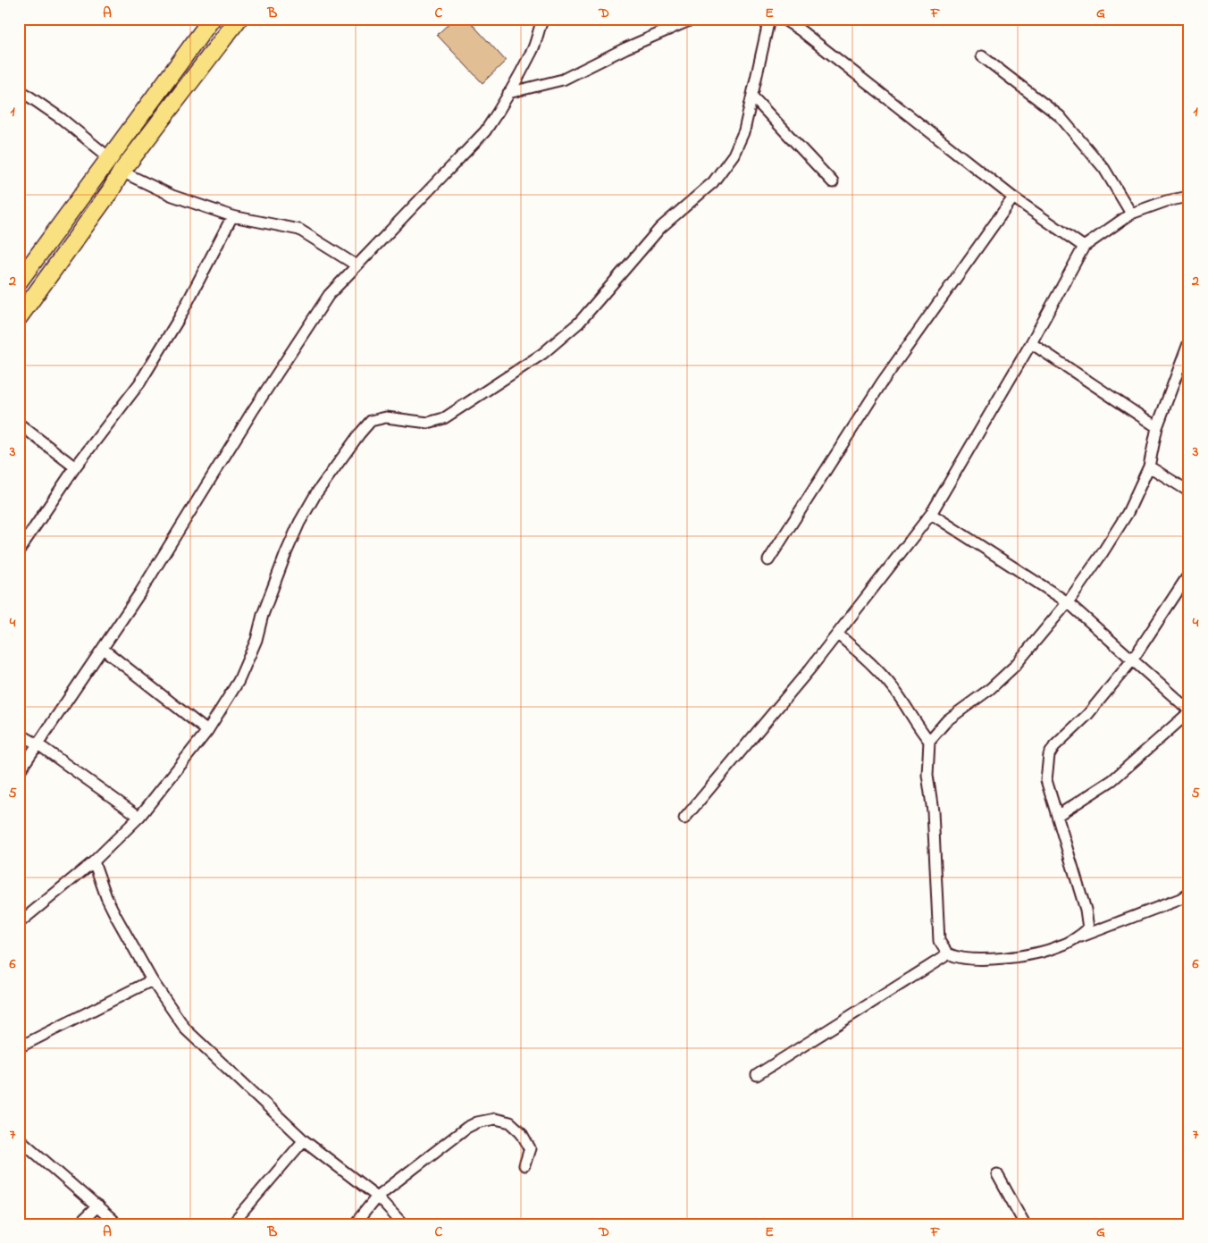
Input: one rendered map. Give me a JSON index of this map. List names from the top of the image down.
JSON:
{
  "grid": {
    "columns": [
      "A",
      "B",
      "C",
      "D",
      "E",
      "F",
      "G"
    ],
    "rows": [
      "1",
      "2",
      "3",
      "4",
      "5",
      "6",
      "7"
    ]
  }
}
